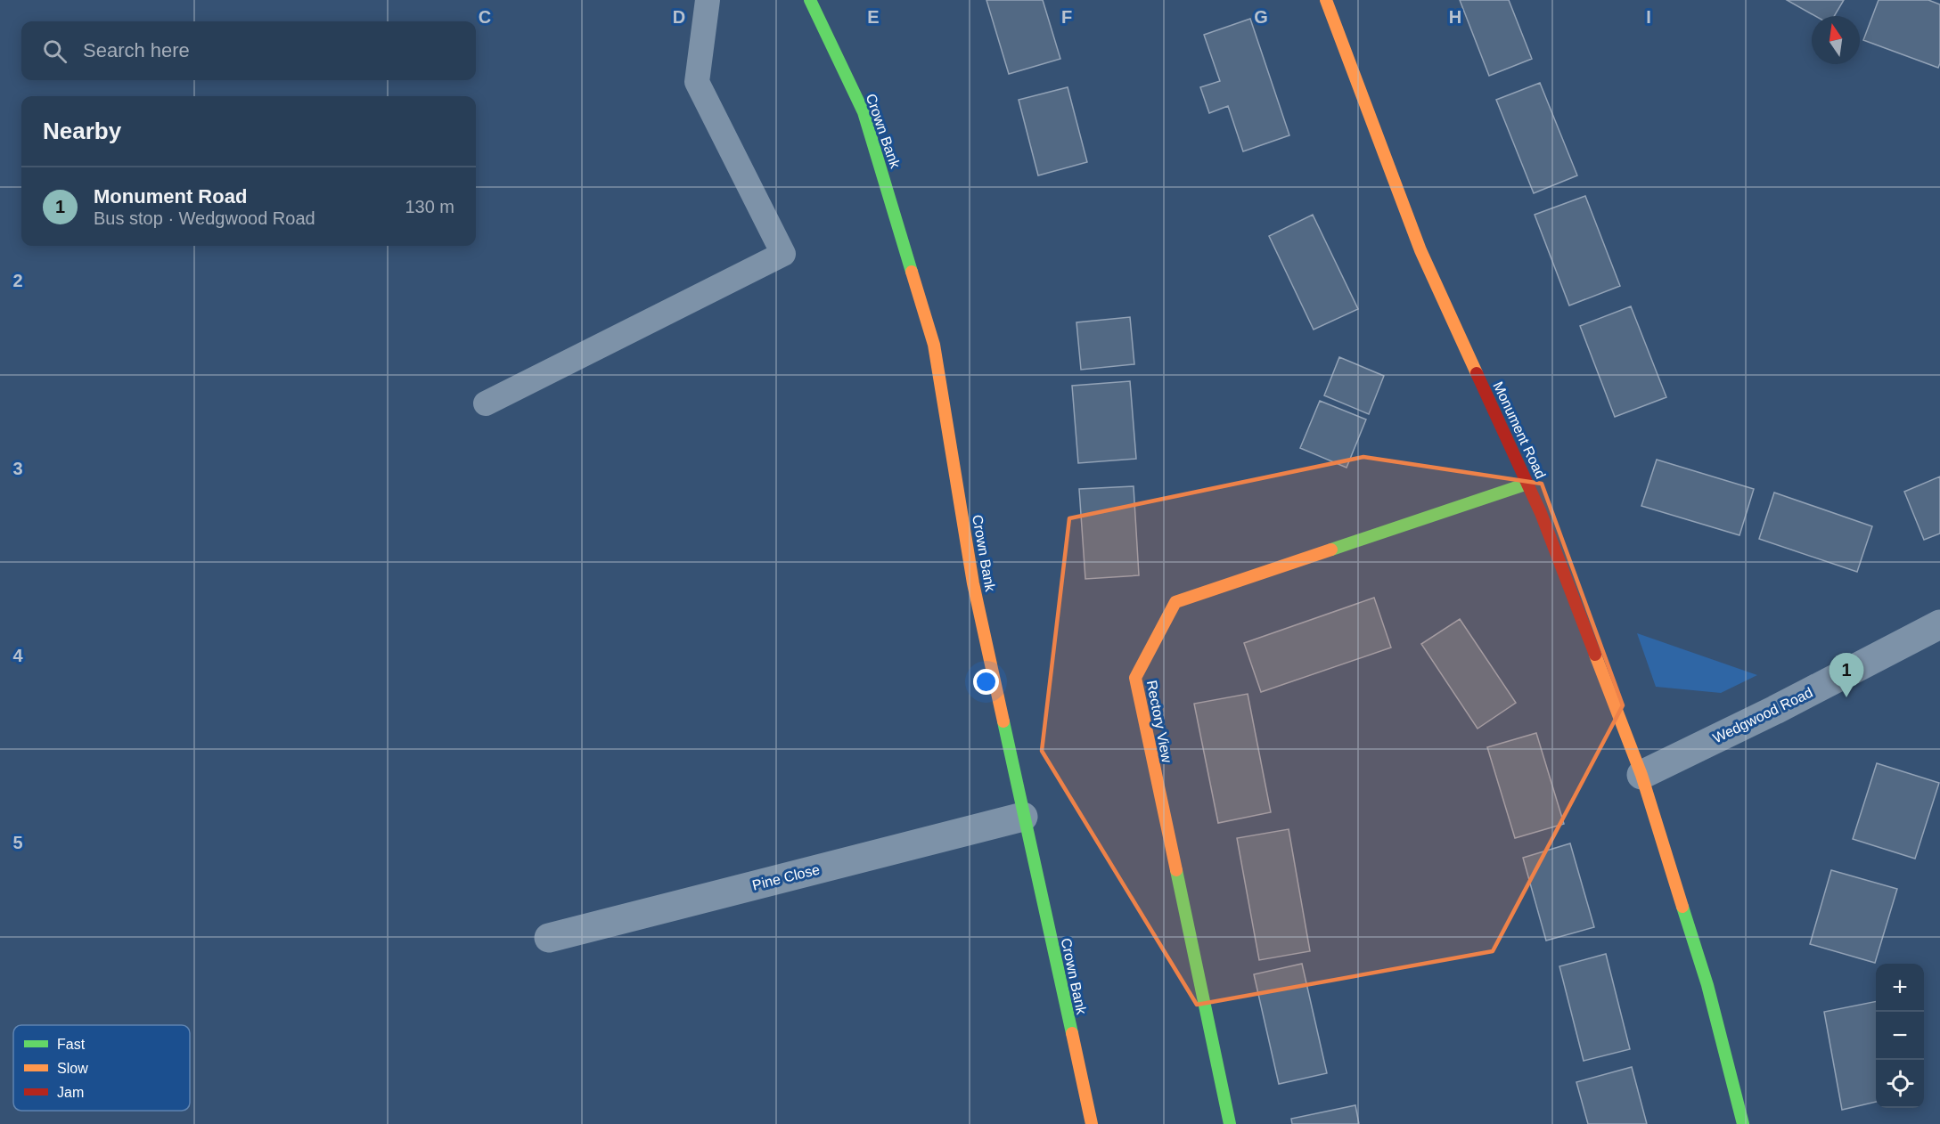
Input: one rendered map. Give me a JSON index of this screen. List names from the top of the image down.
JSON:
{
  "streets": {
    "street": [
      "Crown Bank",
      "Monument Road",
      "Wedgwood Road",
      "Rectory View",
      "Pine Close"
    ]
  },
  "crossings": [
    ["Crown Bank", "Pine Close"],
    ["Monument Road", "Wedgwood Road"],
    ["Monument Road", "Rectory View"]
  ],
  "legend": ["Fast", "Slow", "Jam"],
  "north": "top",
  "page": {
    "search": "Search here",
    "heading": "Nearby",
    "list": [
      {
        "mark": "1",
        "name": "Monument Road",
        "note": "Bus stop · Wedgwood Road",
        "value": "130 m"
      }
    ],
    "pins": "1",
    "map_buttons": ["+", "−"]
  },
  "grid": {
    "columns": [
      "C",
      "D",
      "E",
      "F",
      "G",
      "H",
      "I"
    ],
    "rows": [
      "2",
      "3",
      "4",
      "5"
    ]
  }
}
